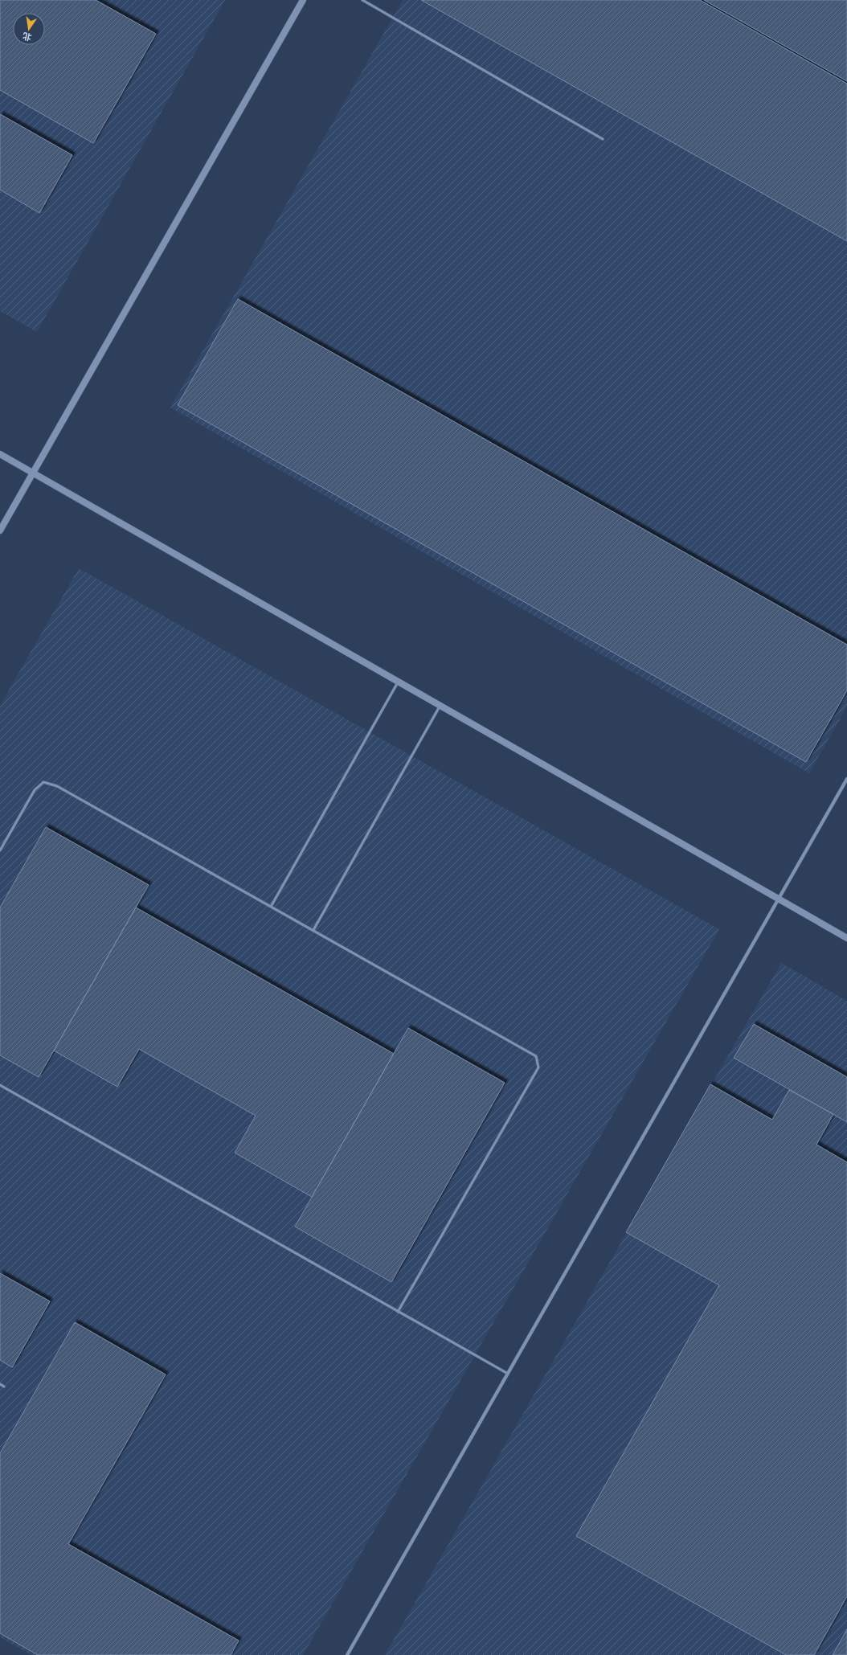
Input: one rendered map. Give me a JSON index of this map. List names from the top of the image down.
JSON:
{
  "north": "bottom"
}
